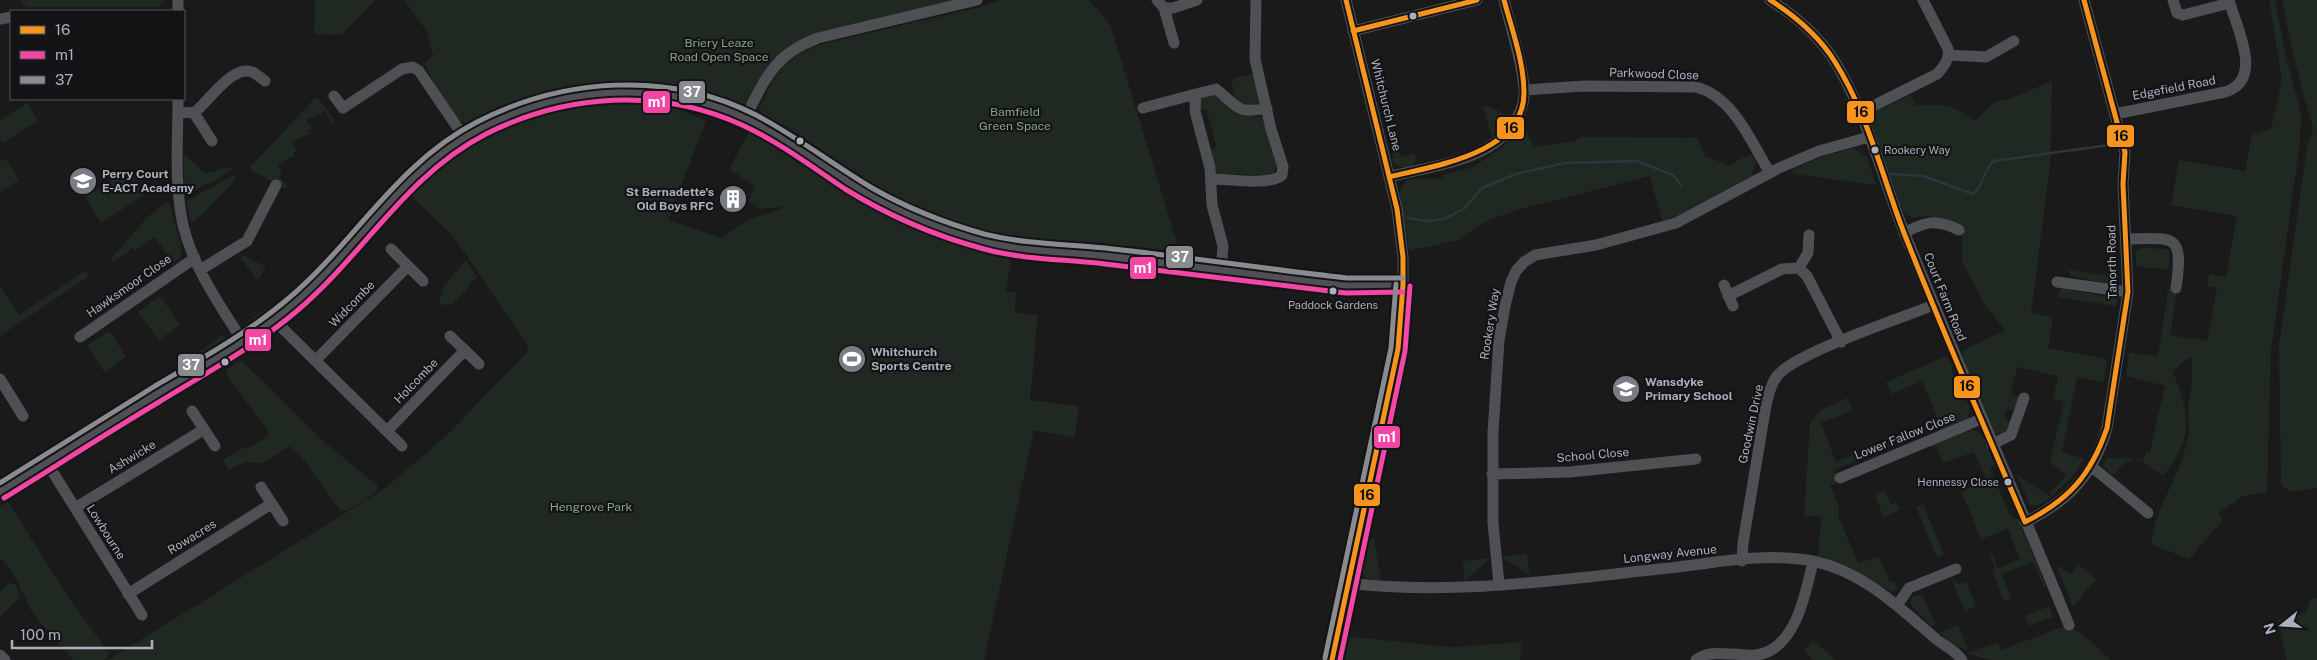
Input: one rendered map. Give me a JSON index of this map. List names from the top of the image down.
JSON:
{
  "streets": {
    "street": [
      "Parkwood Close",
      "Edgefield Road",
      "Whitchurch Lane",
      "Tanorth Road",
      "Hawksmoor Close",
      "Court Farm Road",
      "Widcombe",
      "Rookery Way",
      "Holcombe",
      "Goodwin Drive",
      "Lower Fallow Close",
      "School Close",
      "Ashwicke",
      "Lowbourne",
      "Rowacres",
      "Longway Avenue"
    ]
  },
  "crossings": [
    ["Parkwood Close", "Rookery Way"],
    ["Edgefield Road", "Tanorth Road"],
    ["Whitchurch Lane", "Longway Avenue"],
    ["Tanorth Road", "Court Farm Road"],
    ["Court Farm Road", "Rookery Way"],
    ["Court Farm Road", "Goodwin Drive"],
    ["Court Farm Road", "Lower Fallow Close"],
    ["Rookery Way", "School Close"],
    ["Rookery Way", "Longway Avenue"],
    ["Goodwin Drive", "Longway Avenue"],
    ["Ashwicke", "Lowbourne"],
    ["Lowbourne", "Rowacres"]
  ],
  "parks": ["Briery Leaze Road Open Space", "Bamfield Green Space", "Hengrove Park"],
  "places": {
    "other": ["Rookery Way", "Paddock Gardens", "Hennessy Close"],
    "school or university": ["Perry Court E-ACT Academy", "Wansdyke Primary School"],
    "building": ["St Bernadette's Old Boys RFC"],
    "sports": ["Whitchurch Sports Centre"]
  },
  "lines": ["transit line 16", "transit line 37", "transit line m1"],
  "legend": ["16", "m1", "37"],
  "scale_bar": "100 m",
  "north": "left"
}
